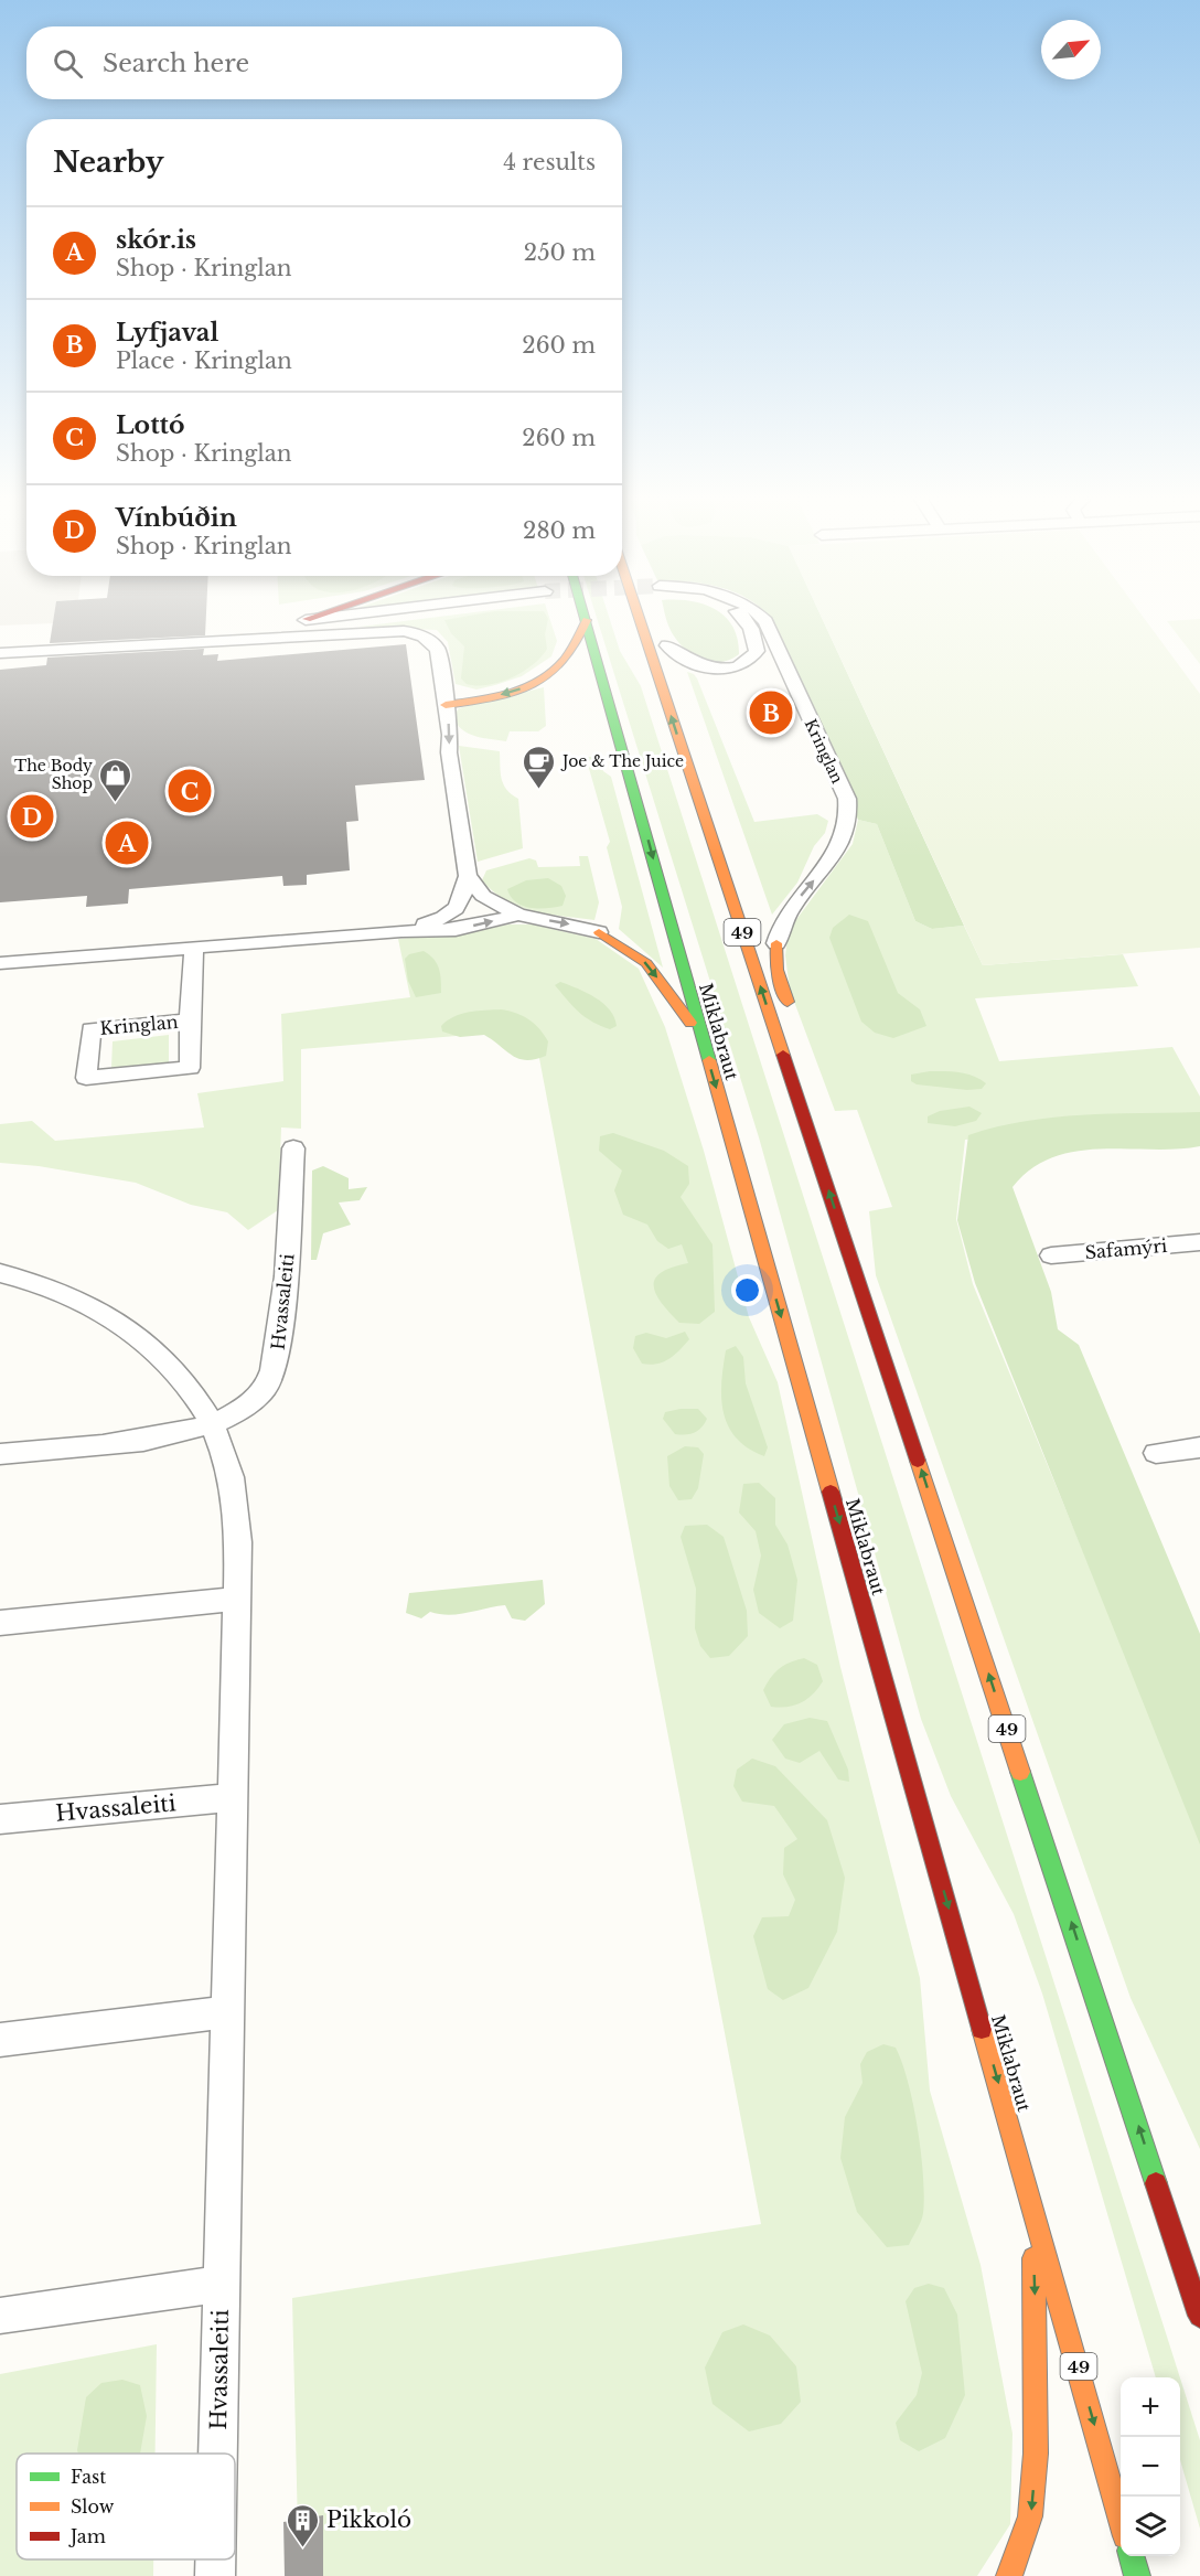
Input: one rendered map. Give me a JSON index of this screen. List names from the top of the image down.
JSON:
{
  "streets": {
    "highway": ["49", "Miklabraut"],
    "street": ["Kringlan", "Safamýri", "Hvassaleiti"]
  },
  "places": {
    "cafe": ["Joe & The Juice"],
    "shop": ["The Body Shop"],
    "building": ["Pikkoló"]
  },
  "legend": ["Fast", "Slow", "Jam"],
  "north": "top right",
  "page": {
    "search": "Search here",
    "heading": ["Nearby", "4 results"],
    "list": [
      {
        "mark": "A",
        "name": "skór.is",
        "note": "Shop · Kringlan",
        "value": "250 m"
      },
      {
        "mark": "B",
        "name": "Lyfjaval",
        "note": "Place · Kringlan",
        "value": "260 m"
      },
      {
        "mark": "C",
        "name": "Lottó",
        "note": "Shop · Kringlan",
        "value": "260 m"
      },
      {
        "mark": "D",
        "name": "Vínbúðin",
        "note": "Shop · Kringlan",
        "value": "280 m"
      }
    ],
    "pins": [
      "B",
      "C",
      "D",
      "A"
    ],
    "map_buttons": ["+", "−"]
  }
}
